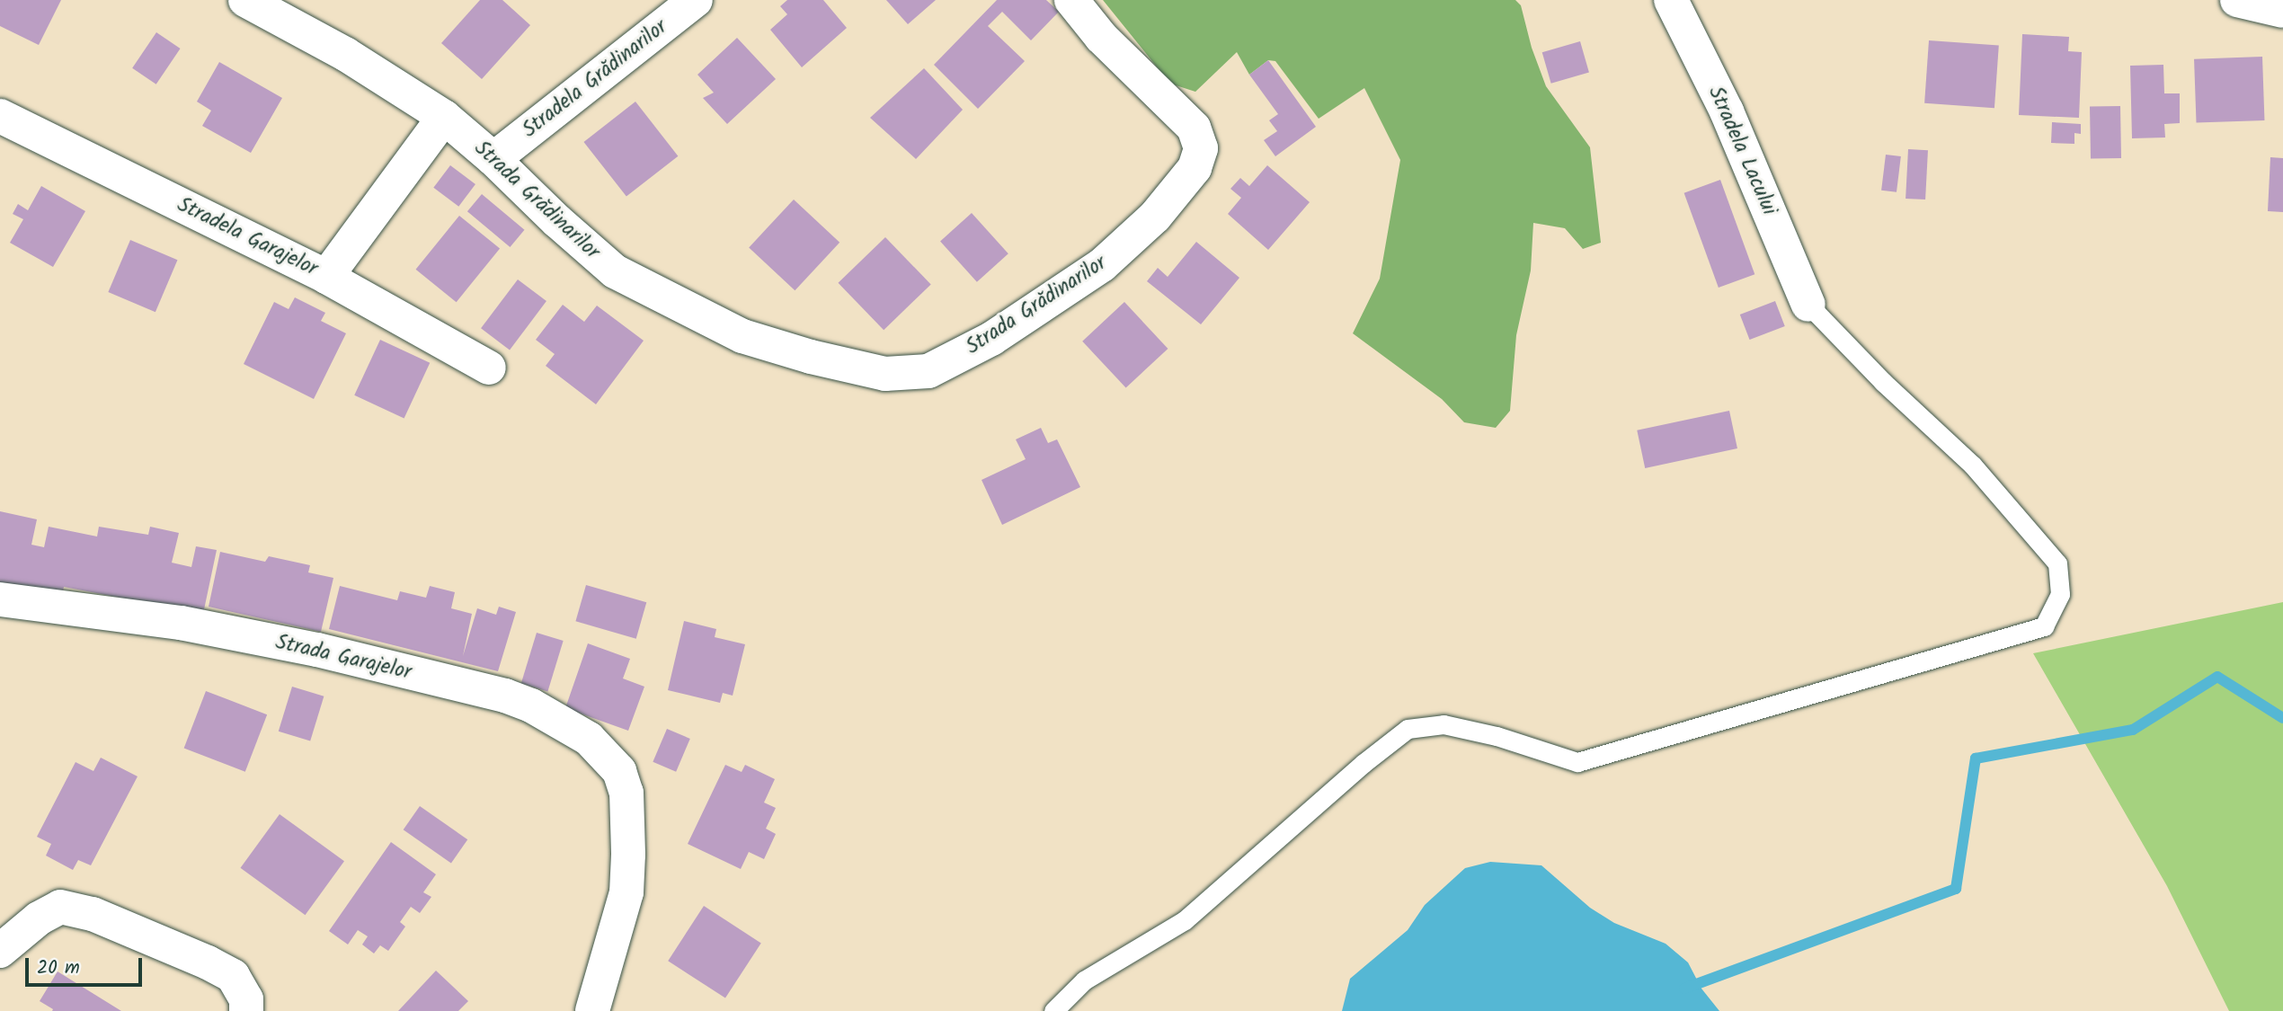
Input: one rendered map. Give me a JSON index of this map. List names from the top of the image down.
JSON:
{
  "streets": {
    "street": [
      "Stradela Grădinarilor",
      "Stradela Lacului",
      "Strada Grădinarilor",
      "Stradela Garajelor",
      "Strada Garajelor"
    ]
  },
  "crossings": [
    ["Stradela Grădinarilor", "Strada Grădinarilor"]
  ],
  "scale_bar": "20 m"
}
